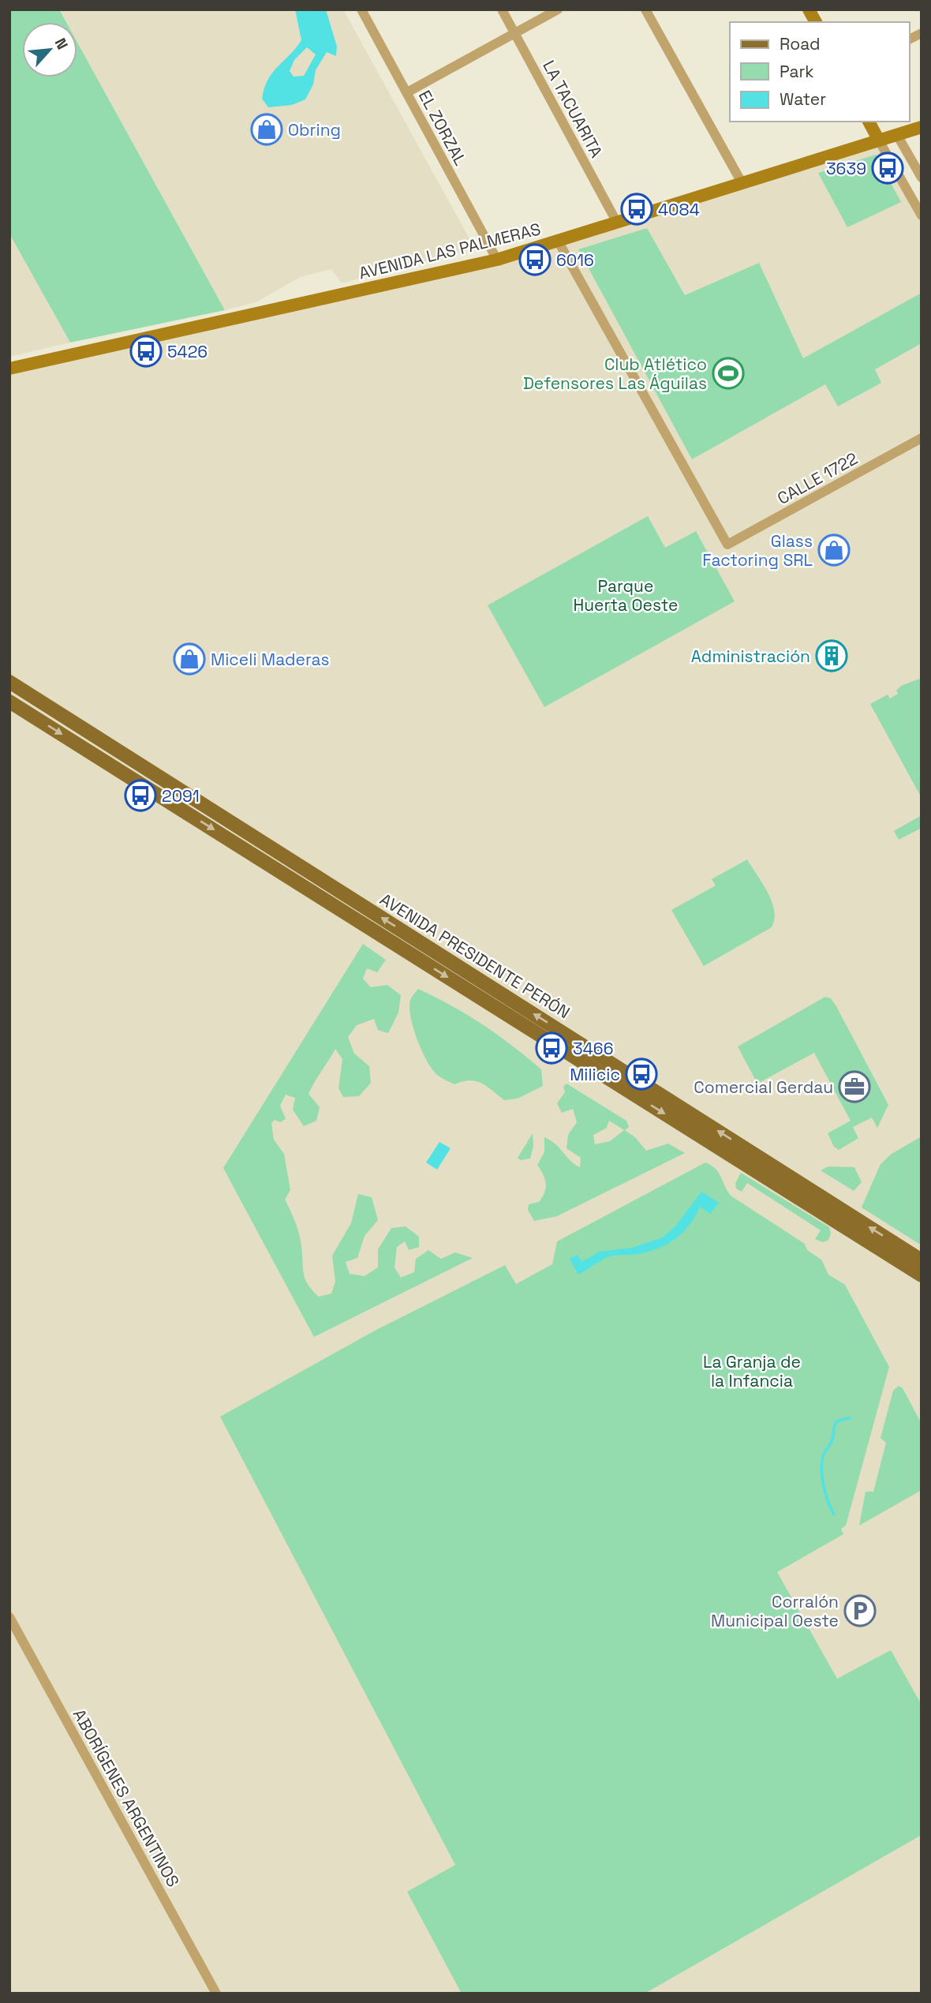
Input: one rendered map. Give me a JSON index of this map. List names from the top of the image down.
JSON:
{
  "streets": {
    "main road": ["AVENIDA LAS PALMERAS", "AVENIDA PRESIDENTE PERÓN"],
    "street": [
      "LA TACUARITA",
      "EL ZORZAL",
      "CALLE 1722",
      "ABORÍGENES ARGENTINOS"
    ]
  },
  "crossings": [
    ["LA TACUARITA", "AVENIDA LAS PALMERAS"],
    ["EL ZORZAL", "AVENIDA LAS PALMERAS"],
    ["AVENIDA LAS PALMERAS", "CALLE 1722"]
  ],
  "parks": ["Parque Huerta Oeste", "La Granja de la Infancia"],
  "places": {
    "shop": ["Obring", "Glass Factoring SRL", "Miceli Maderas"],
    "bus stop": [
      "3639",
      "4084",
      "6016",
      "5426",
      "2091",
      "3466",
      "Milicic"
    ],
    "sports": ["Club Atlético Defensores Las Águilas"],
    "building": ["Administración"],
    "office": ["Comercial Gerdau"],
    "parking": ["Corralón Municipal Oeste"]
  },
  "legend": ["Road", "Park", "Water"],
  "north": "top right"
}
